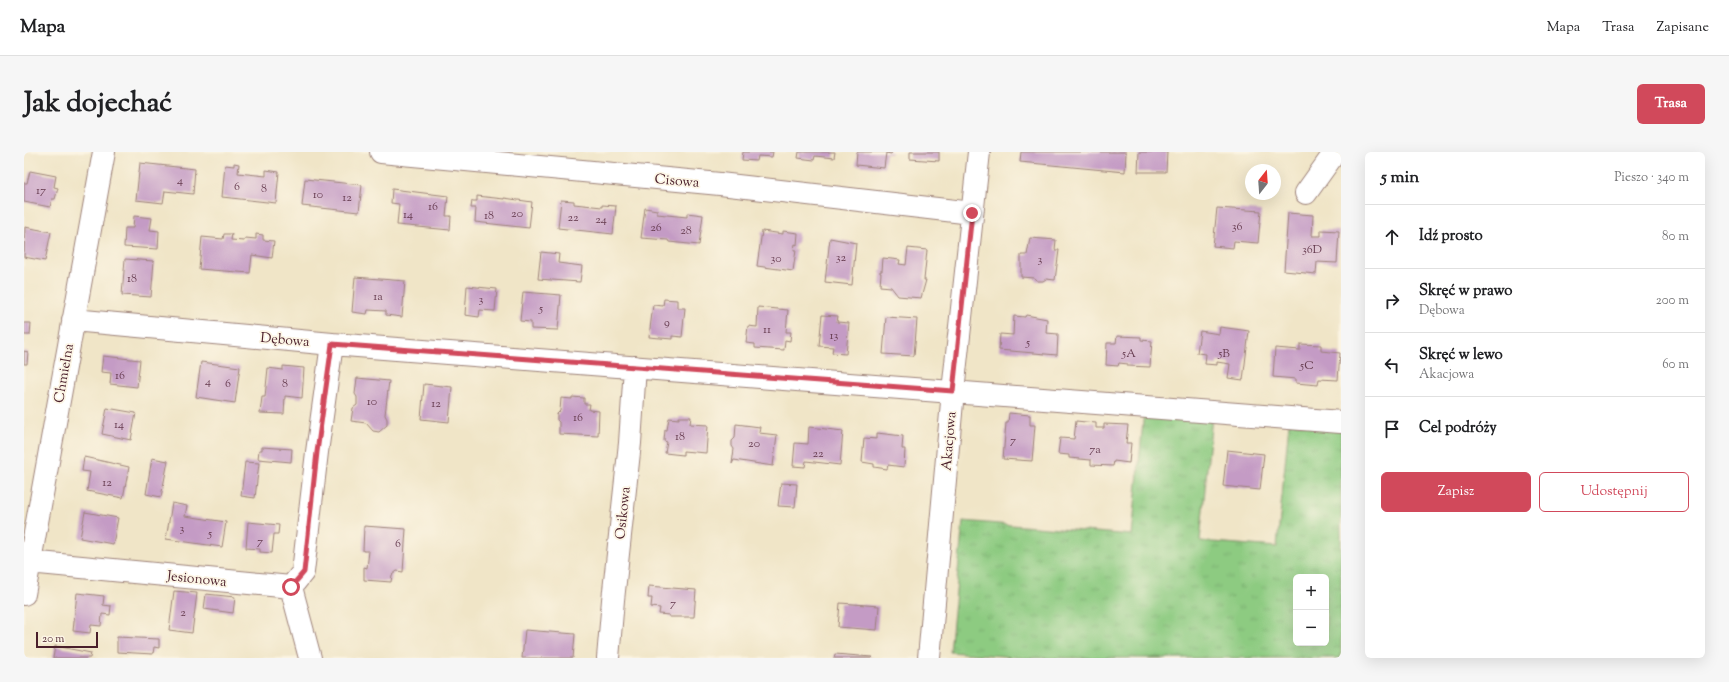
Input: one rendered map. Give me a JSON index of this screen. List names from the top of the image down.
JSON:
{
  "streets": {
    "street": [
      "Cisowa",
      "Dębowa",
      "Chmielna",
      "Akacjowa",
      "Osikowa",
      "Jesionowa"
    ]
  },
  "crossings": [
    ["Cisowa", "Akacjowa"],
    ["Dębowa", "Chmielna"],
    ["Dębowa", "Akacjowa"],
    ["Dębowa", "Osikowa"],
    ["Chmielna", "Jesionowa"]
  ],
  "house_numbers": [
    "4",
    "6",
    "8",
    "17",
    "10",
    "12",
    "16",
    "20",
    "14",
    "18",
    "22",
    "24",
    "36",
    "26",
    "28",
    "36D",
    "32",
    "30",
    "3",
    "18",
    "1a",
    "3",
    "5",
    "9",
    "11",
    "13",
    "5",
    "5A",
    "5B",
    "5C",
    "16",
    "4",
    "6",
    "8",
    "10",
    "12",
    "16",
    "14",
    "18",
    "7",
    "20",
    "7a",
    "22",
    "12",
    "3",
    "5",
    "7",
    "6",
    "7",
    "2"
  ],
  "scale_bar": "20 m",
  "north": "top",
  "page": {
    "header": "Mapa",
    "nav": ["Mapa", "Trasa", "Zapisane"],
    "title": "Jak dojechać",
    "buttons": [
      "Trasa",
      ["Zapisz", "Udostępnij"]
    ],
    "heading": ["5 min", "Pieszo · 340 m"],
    "list": [
      ["Idź prosto", "80 m"],
      ["Skręć w prawo", "Dębowa", "200 m"],
      ["Skręć w lewo", "Akacjowa", "60 m"],
      "Cel podróży"
    ],
    "map_buttons": ["+", "−"],
    "scale": "20 m"
  }
}
